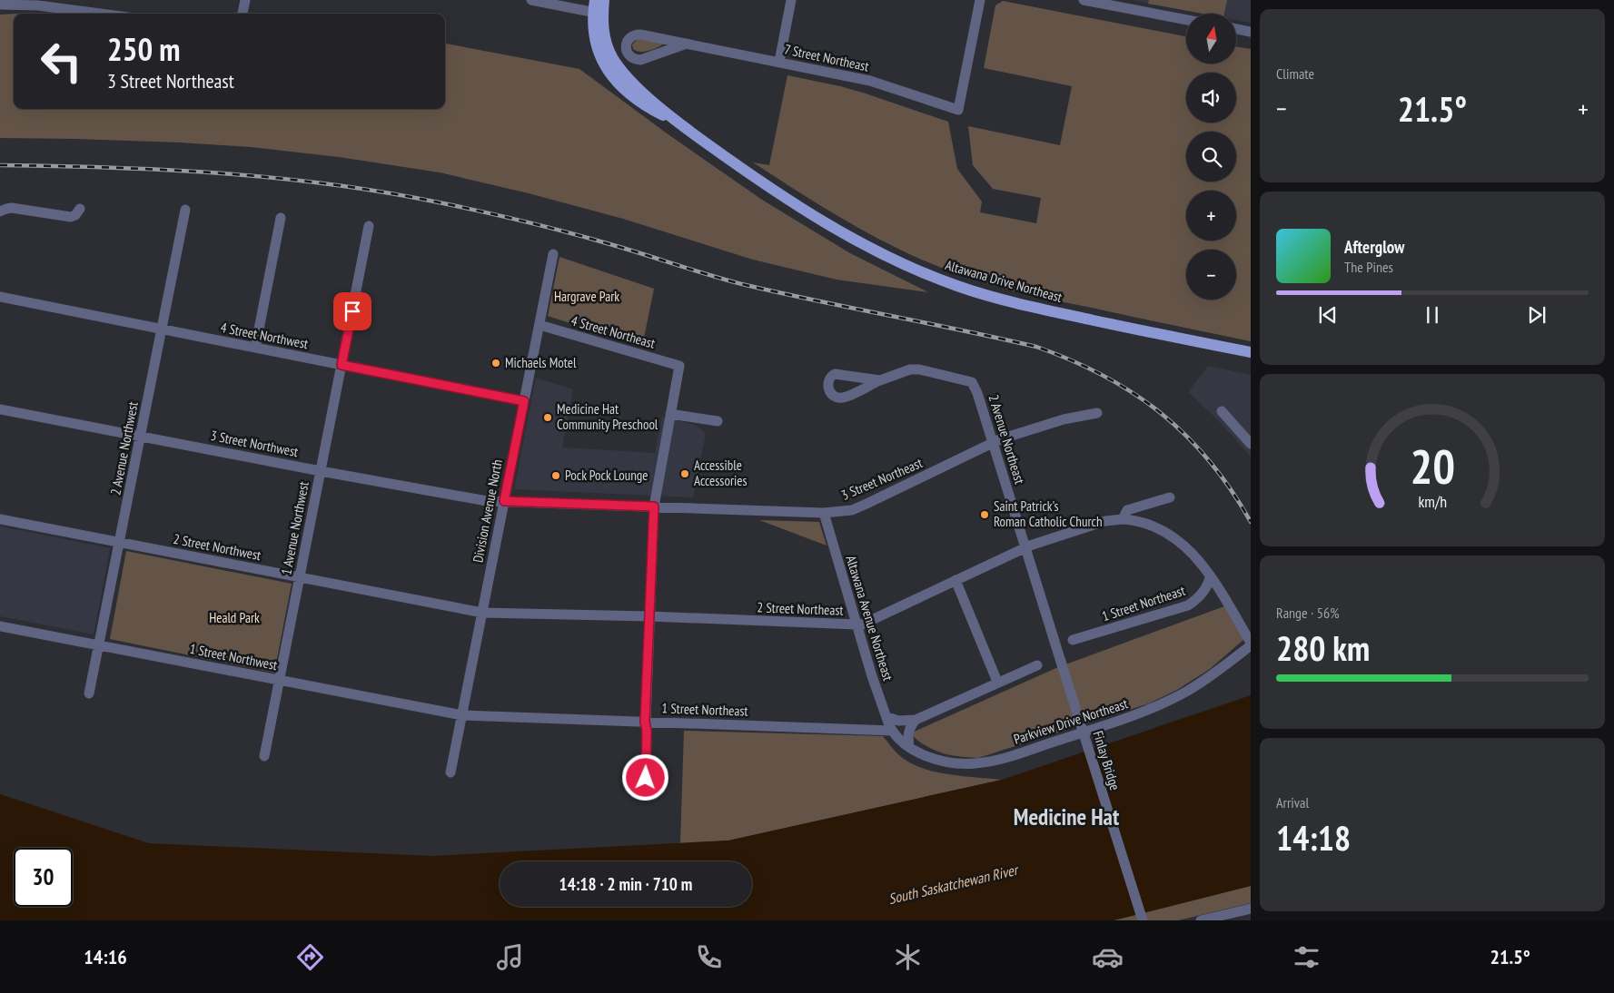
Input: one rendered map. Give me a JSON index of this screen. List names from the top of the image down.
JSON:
{
  "streets": {
    "main road": ["Altawana Drive Northeast"],
    "street": [
      "7 Street Northeast",
      "4 Street Northeast",
      "4 Street Northwest",
      "2 Avenue Northeast",
      "3 Street Northwest",
      "2 Avenue Northwest",
      "3 Street Northeast",
      "Division Avenue North",
      "1 Avenue Northwest",
      "2 Street Northwest",
      "1 Street Northeast",
      "2 Street Northeast",
      "Altawana Avenue Northeast",
      "1 Street Northwest",
      "Parkview Drive Northeast",
      "Finlay Bridge"
    ]
  },
  "crossings": [
    ["4 Street Northeast", "Division Avenue North"],
    ["4 Street Northwest", "2 Avenue Northwest"],
    ["4 Street Northwest", "Division Avenue North"],
    ["4 Street Northwest", "1 Avenue Northwest"],
    ["2 Avenue Northeast", "3 Street Northeast"],
    ["2 Avenue Northeast", "2 Street Northeast"],
    ["2 Avenue Northeast", "Finlay Bridge"],
    ["3 Street Northwest", "2 Avenue Northwest"],
    ["3 Street Northwest", "3 Street Northeast"],
    ["3 Street Northwest", "Division Avenue North"],
    ["3 Street Northwest", "1 Avenue Northwest"],
    ["2 Avenue Northwest", "2 Street Northwest"],
    ["2 Avenue Northwest", "1 Street Northwest"],
    ["3 Street Northeast", "Division Avenue North"],
    ["3 Street Northeast", "Altawana Avenue Northeast"],
    ["Division Avenue North", "2 Street Northwest"],
    ["Division Avenue North", "1 Street Northeast"],
    ["Division Avenue North", "2 Street Northeast"],
    ["Division Avenue North", "1 Street Northwest"],
    ["1 Avenue Northwest", "2 Street Northwest"],
    ["1 Avenue Northwest", "1 Street Northwest"],
    ["2 Street Northwest", "2 Street Northeast"],
    ["1 Street Northeast", "Altawana Avenue Northeast"],
    ["1 Street Northeast", "1 Street Northwest"],
    ["1 Street Northeast", "Parkview Drive Northeast"],
    ["2 Street Northeast", "Altawana Avenue Northeast"],
    ["Altawana Avenue Northeast", "Parkview Drive Northeast"]
  ],
  "districts": ["Medicine Hat"],
  "water": ["South Saskatchewan River"],
  "parks": ["Hargrave Park", "Heald Park"],
  "places": [
    "Michaels Motel",
    "Medicine Hat Community Preschool",
    "Accessible Accessories",
    "Pock Pock Lounge",
    "Saint Patrick's Roman Catholic Church"
  ],
  "north": "top",
  "page": {
    "tile": [
      "Climate",
      ["Range · 56%", "280 km"],
      ["Arrival", "14:18"]
    ],
    "map_buttons": ["+", "−"],
    "turn": ["250 m", "3 Street Northeast"],
    "heat": ["−", "21.5°", "+"],
    "song": ["Afterglow", "The Pines"],
    "limit": "30",
    "trip": "14:18 · 2 min · 710 m",
    "tabs": ["14:16", "21.5°"],
    "gauge": ["20", "km/h"]
  }
}
